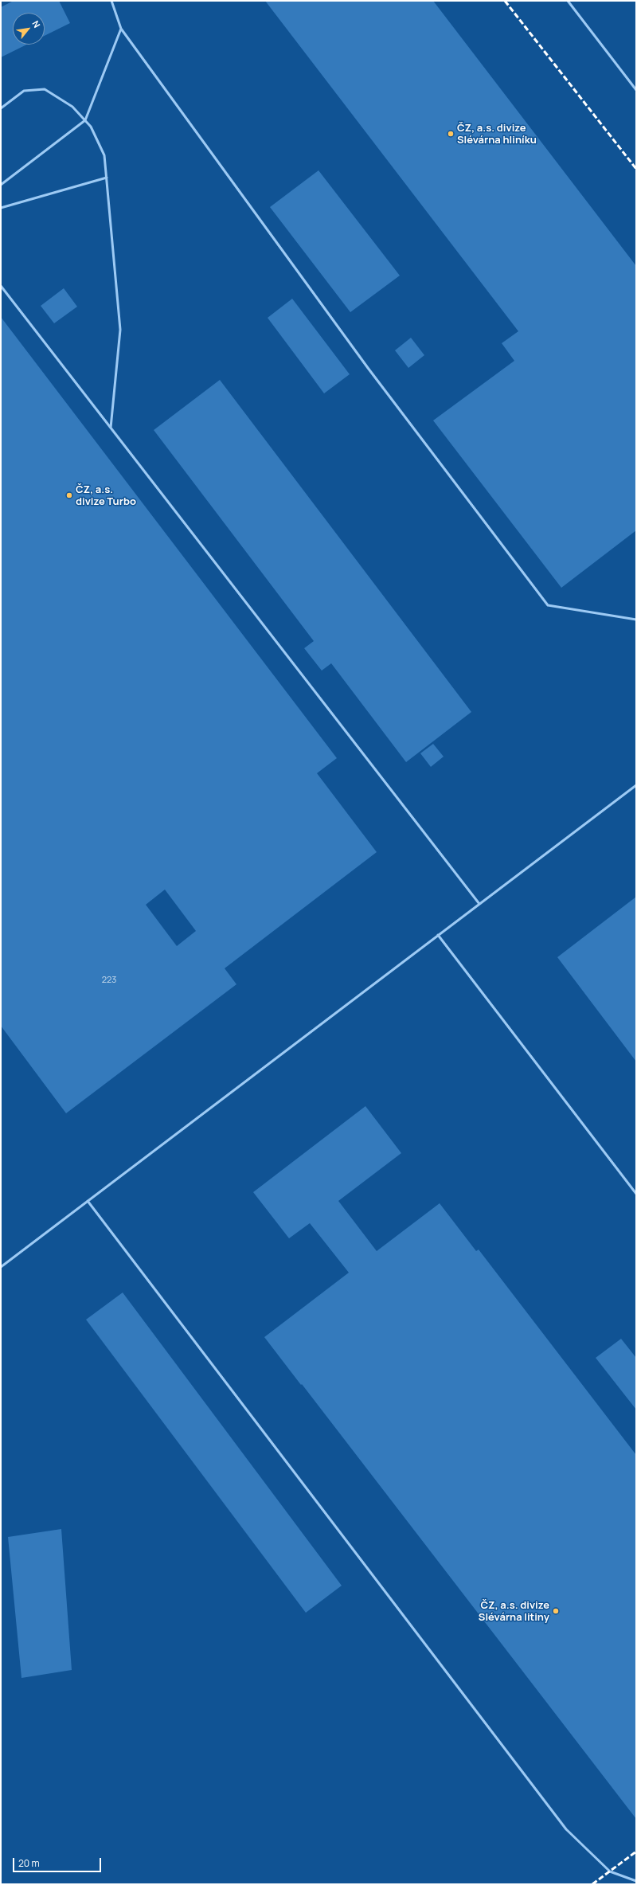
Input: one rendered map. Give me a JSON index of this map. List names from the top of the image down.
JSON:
{
  "places": ["ČZ, a.s. divize Slévárna hliníku", "ČZ, a.s. divize Turbo", "ČZ, a.s. divize Slévárna litiny"],
  "house_numbers": ["223"],
  "scale_bar": "20 m",
  "north": "top right"
}
